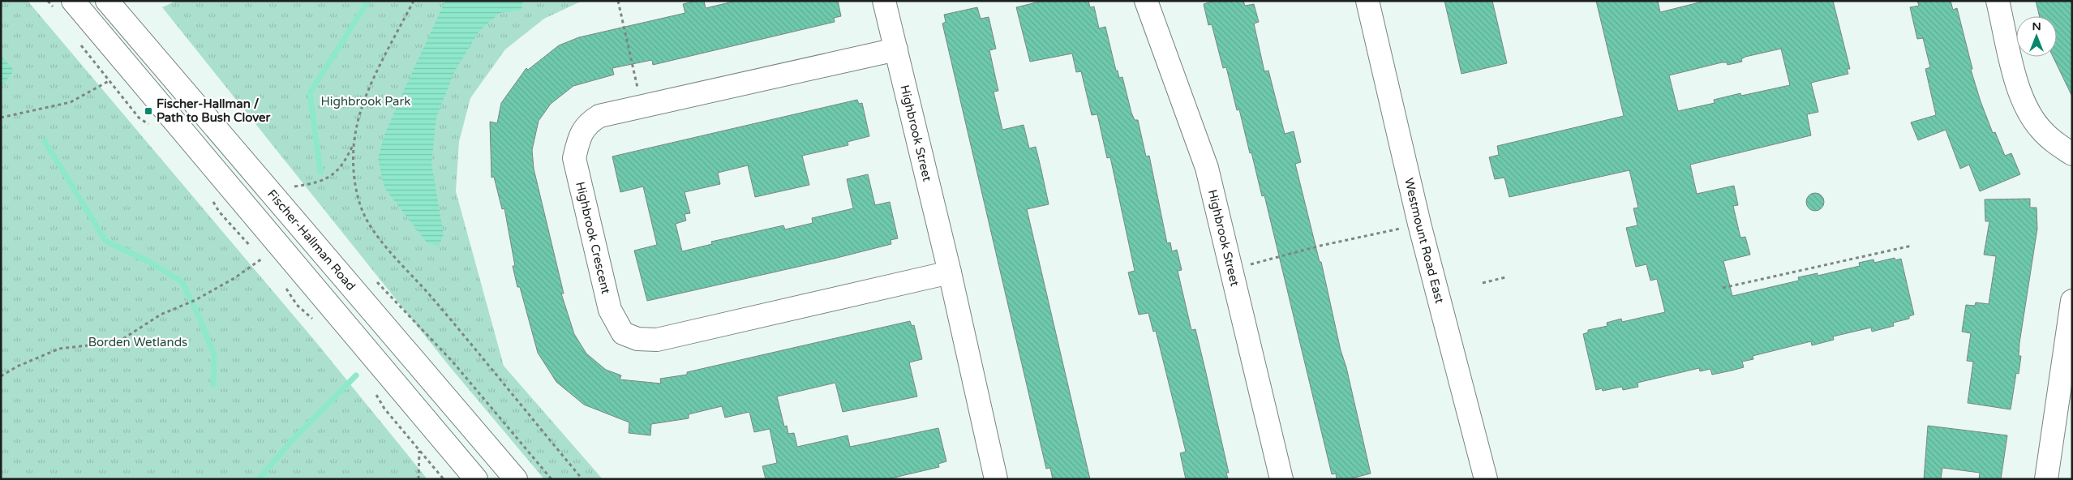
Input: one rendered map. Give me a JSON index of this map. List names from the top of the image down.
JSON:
{
  "streets": {
    "street": [
      "Highbrook Street",
      "Highbrook Crescent",
      "Fischer-Hallman Road",
      "Westmount Road East"
    ]
  },
  "crossings": [
    ["Highbrook Street", "Highbrook Crescent"]
  ],
  "parks": ["Highbrook Park", "Borden Wetlands"],
  "places": {
    "transit": ["Fischer-Hallman / Path to Bush Clover"]
  },
  "north": "top"
}
